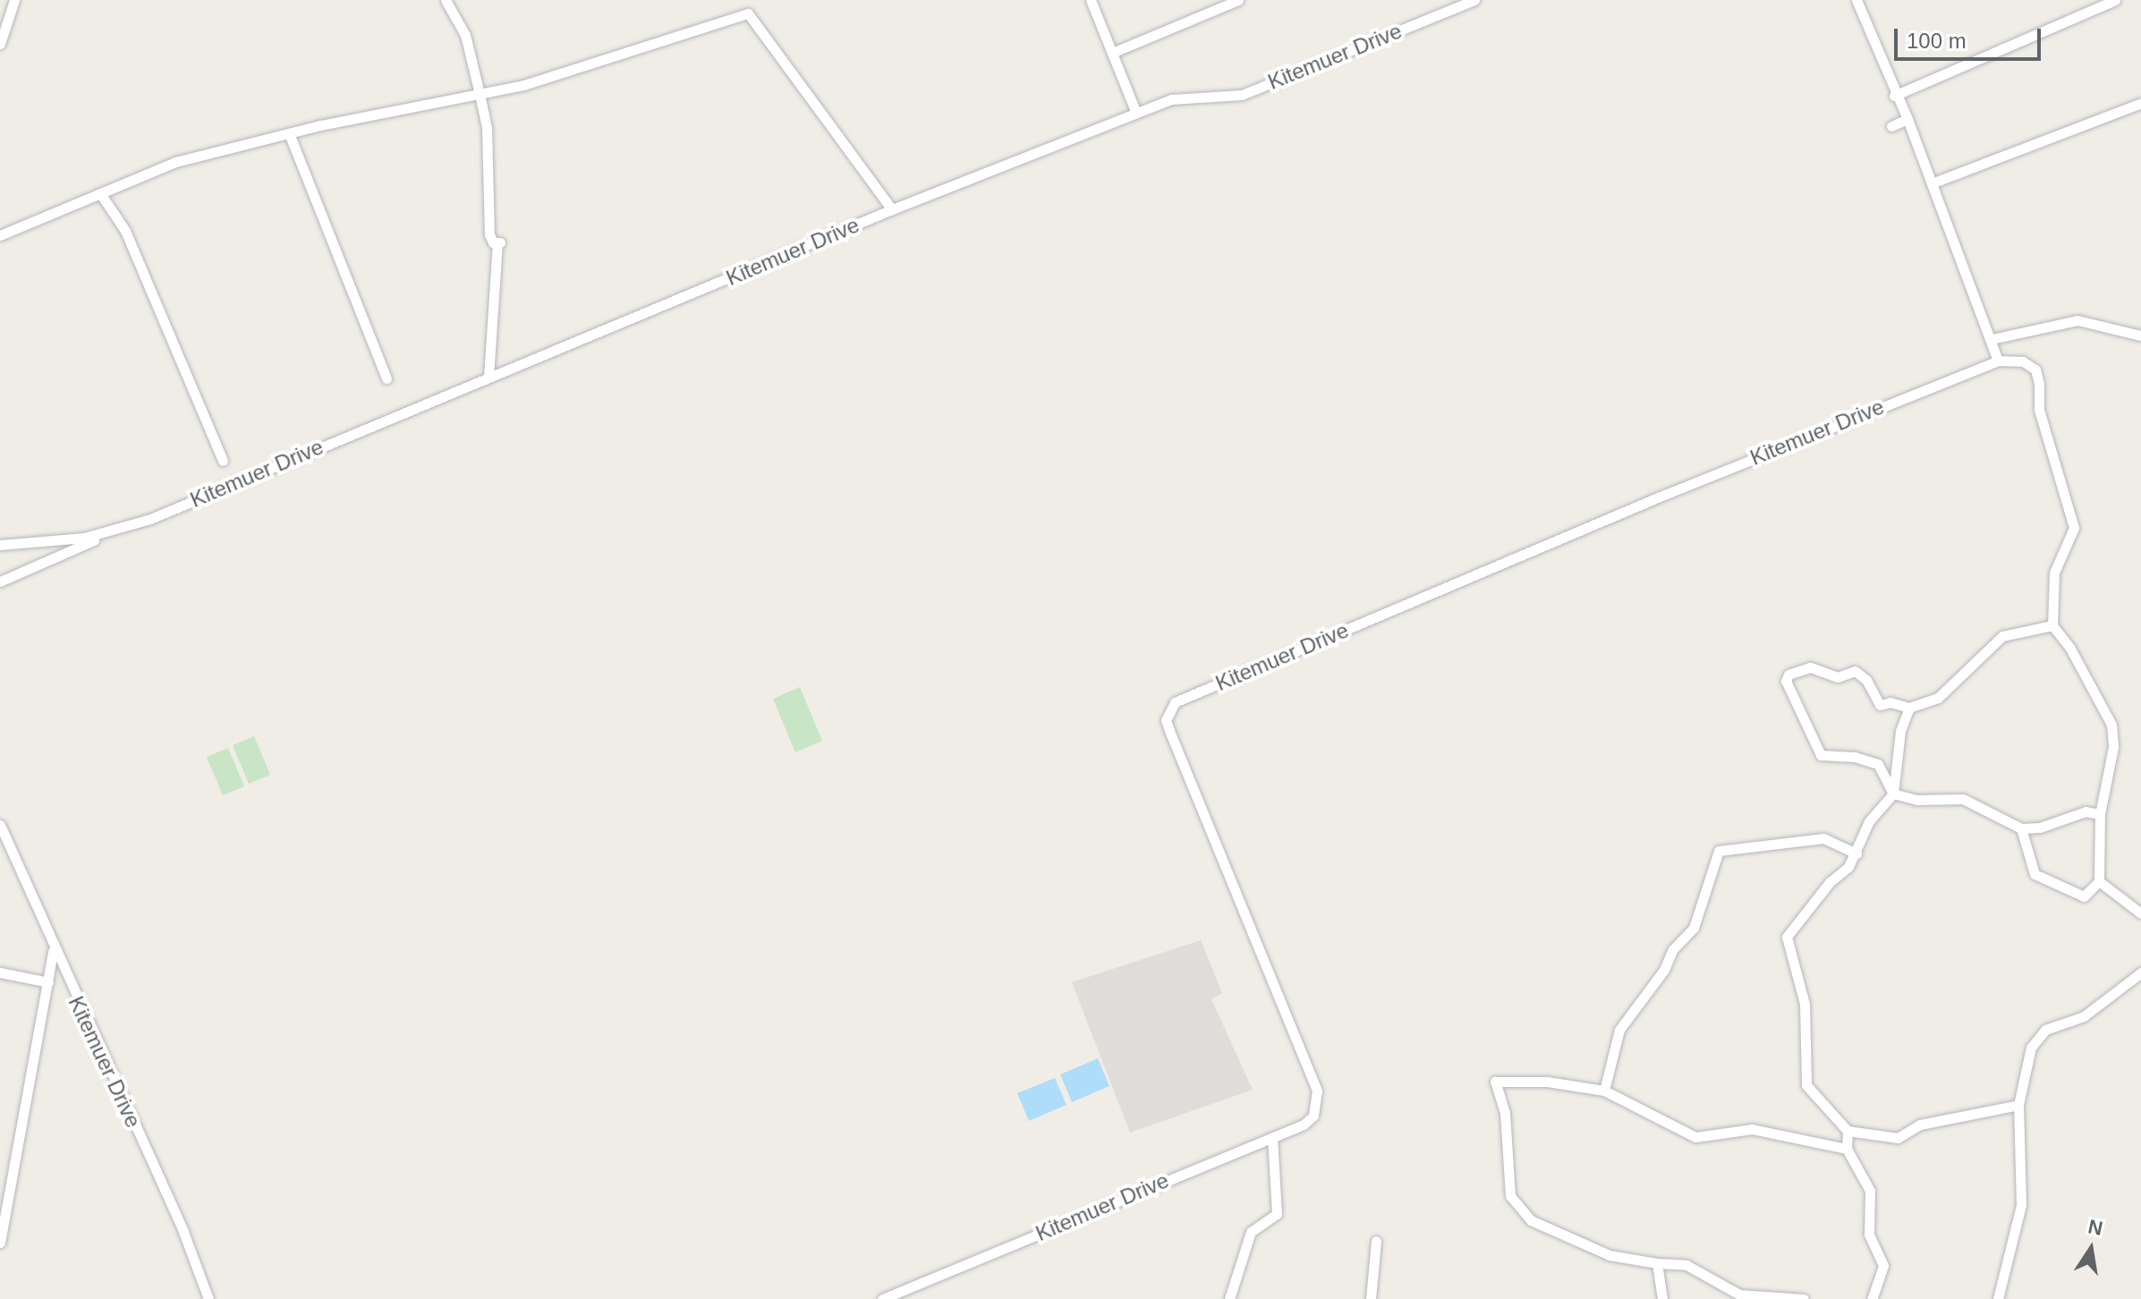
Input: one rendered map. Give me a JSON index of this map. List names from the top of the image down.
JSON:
{
  "streets": {
    "street": ["Kitemuer Drive"]
  },
  "scale_bar": "100 m",
  "north": "top"
}
